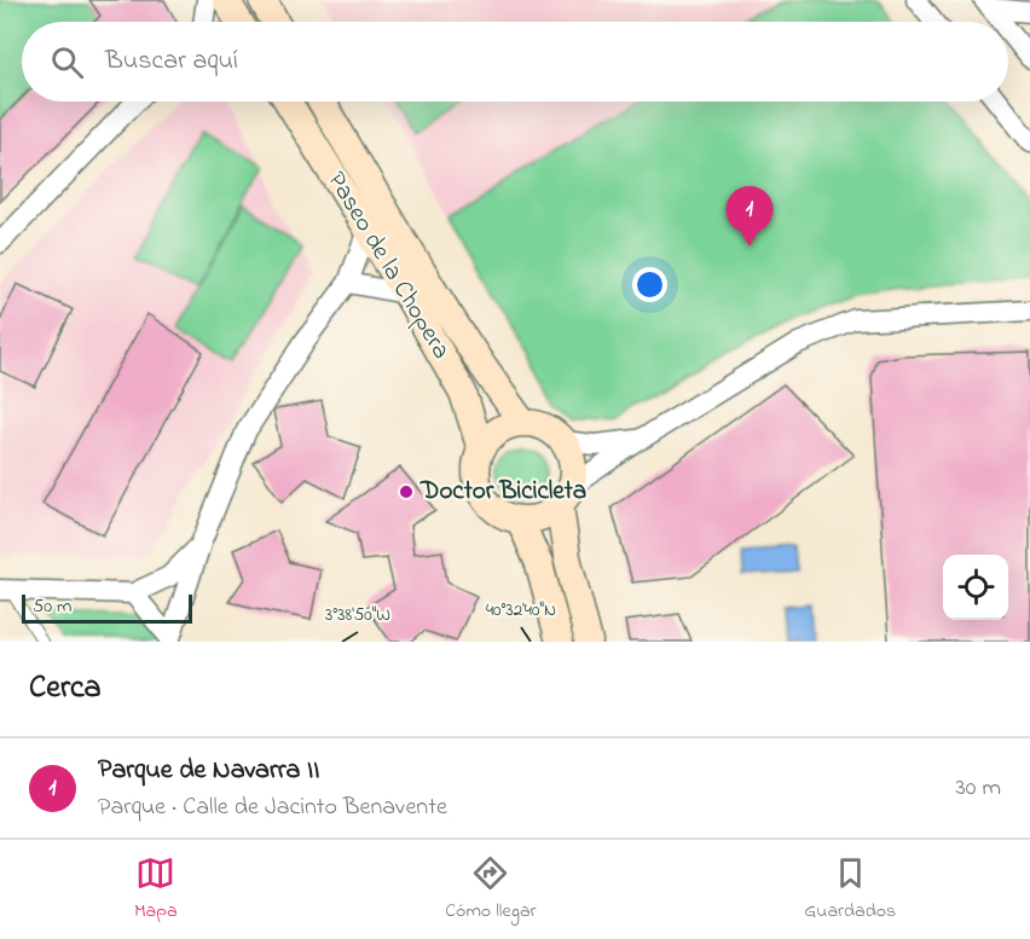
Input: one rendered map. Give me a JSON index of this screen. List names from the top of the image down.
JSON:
{
  "streets": {
    "main road": ["Paseo de la Chopera"]
  },
  "places": ["Doctor Bicicleta"],
  "scale_bar": "50 m",
  "page": {
    "search": "Buscar aquí",
    "pins": "1",
    "scale": "50 m",
    "heading": "Cerca",
    "list": [
      {
        "mark": "1",
        "name": "Parque de Navarra II",
        "note": "Parque · Calle de Jacinto Benavente",
        "value": "30 m"
      }
    ],
    "nav": ["Mapa", "Cómo llegar", "Guardados"]
  },
  "coordinates": ["40°32'40\"N", "3°38'50\"W"]
}
